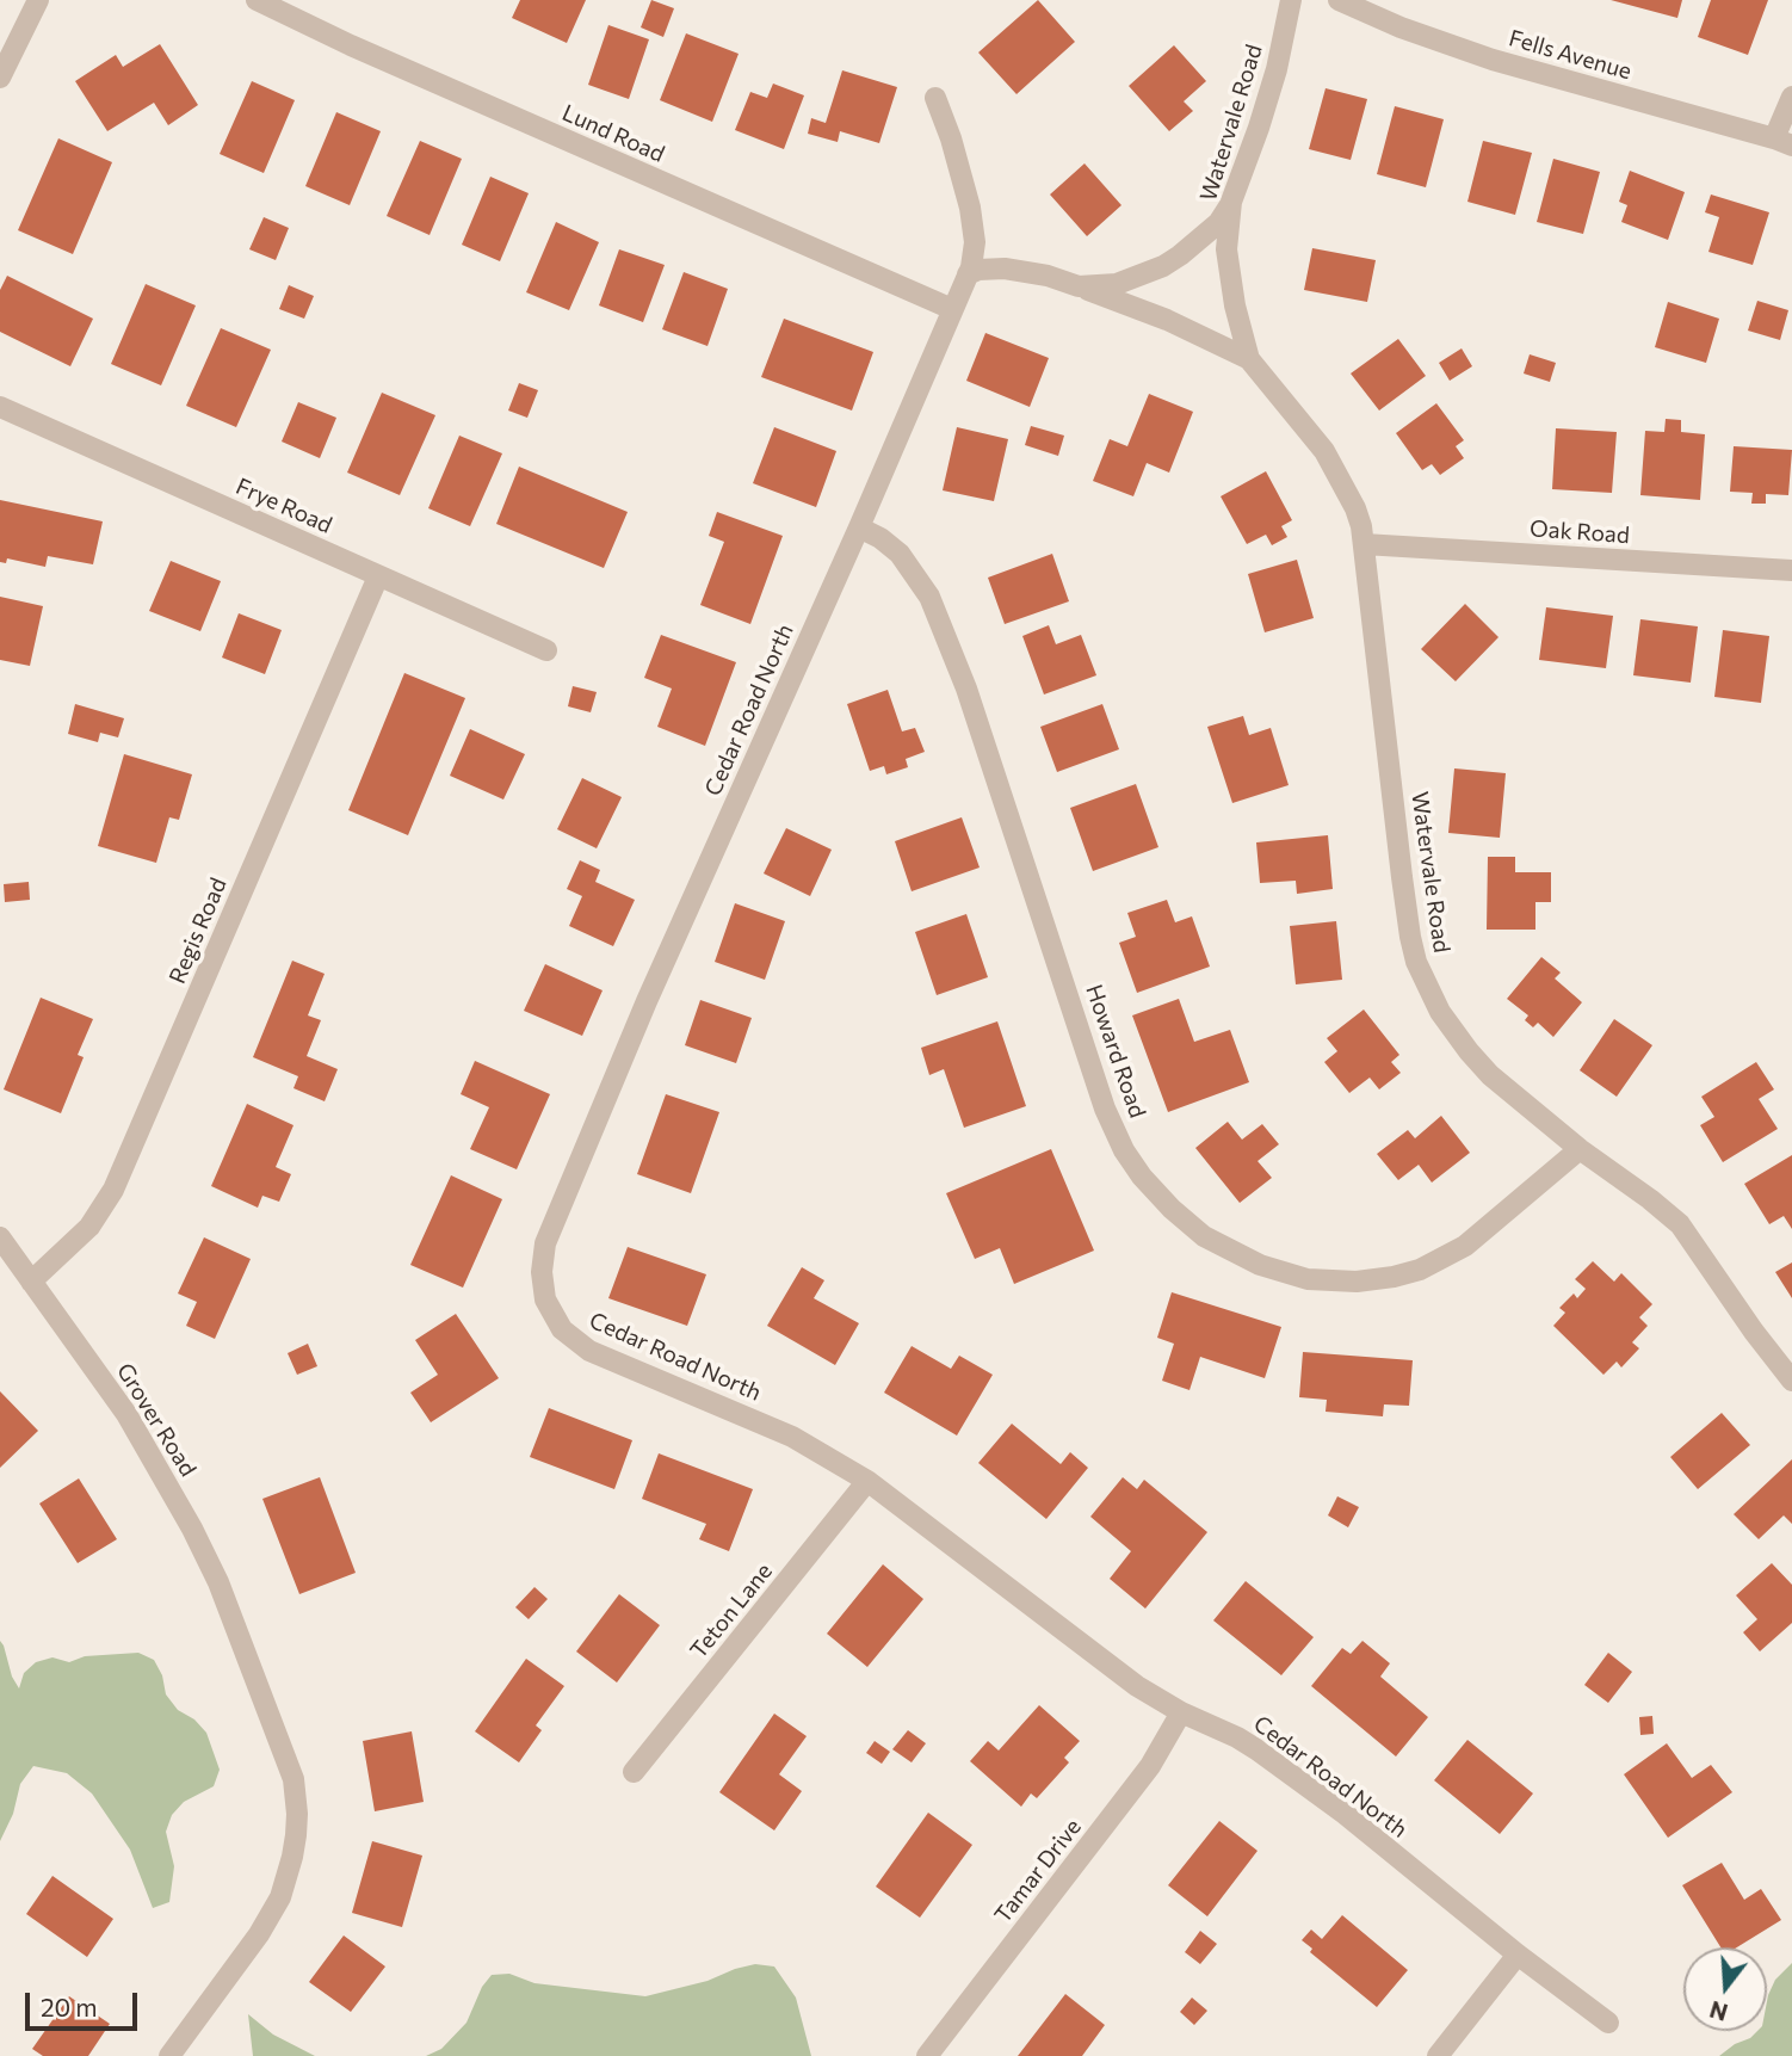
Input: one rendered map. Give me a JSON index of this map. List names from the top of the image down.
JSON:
{
  "streets": {
    "street": [
      "Fells Avenue",
      "Watervale Road",
      "Lund Road",
      "Frye Road",
      "Oak Road",
      "Cedar Road North",
      "Regis Road",
      "Howard Road",
      "Grover Road",
      "Teton Lane",
      "Tamar Drive"
    ]
  },
  "crossings": [
    ["Watervale Road", "Oak Road"],
    ["Watervale Road", "Howard Road"],
    ["Lund Road", "Cedar Road North"],
    ["Frye Road", "Regis Road"],
    ["Cedar Road North", "Howard Road"],
    ["Cedar Road North", "Teton Lane"],
    ["Cedar Road North", "Tamar Drive"],
    ["Regis Road", "Grover Road"]
  ],
  "scale_bar": "20 m",
  "north": "bottom"
}
